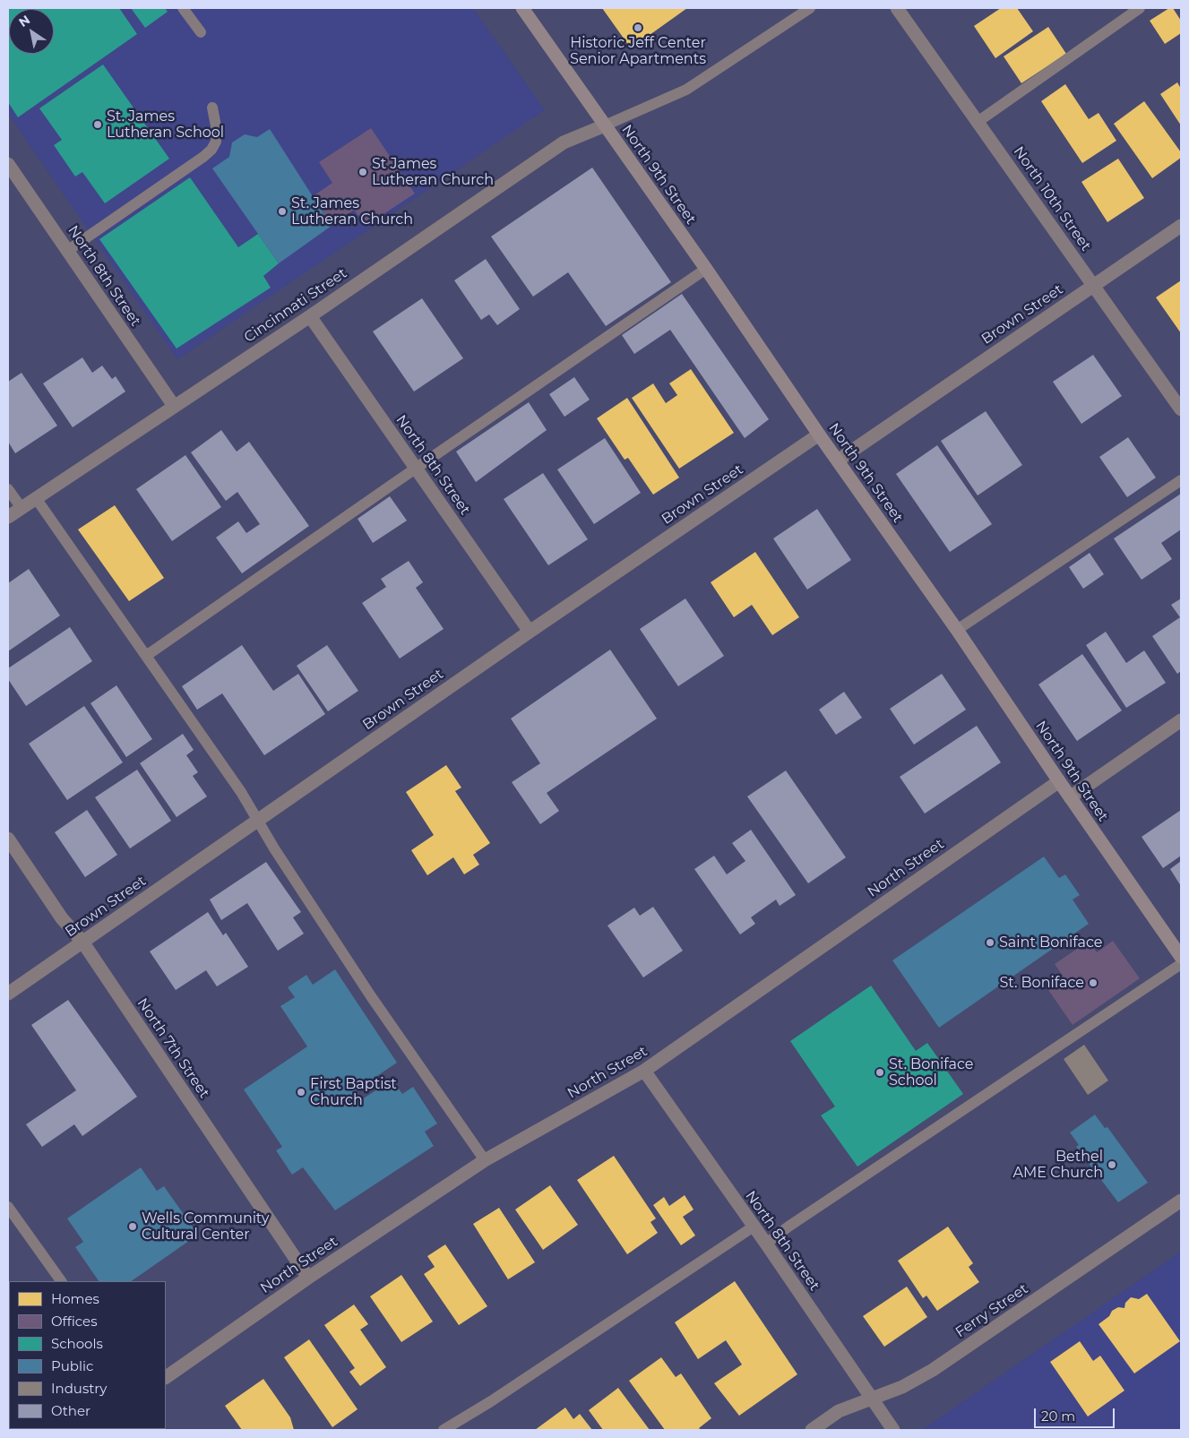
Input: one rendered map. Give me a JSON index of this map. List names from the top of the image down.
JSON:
{
  "streets": {
    "main road": ["North 9th Street"],
    "street": [
      "North 10th Street",
      "North 8th Street",
      "Cincinnati Street",
      "Brown Street",
      "North Street",
      "North 7th Street",
      "Ferry Street"
    ]
  },
  "crossings": [
    ["North 9th Street", "Cincinnati Street"],
    ["North 9th Street", "Brown Street"],
    ["North 9th Street", "North Street"],
    ["North 10th Street", "Brown Street"],
    ["North 8th Street", "Cincinnati Street"],
    ["North 8th Street", "Brown Street"],
    ["North 8th Street", "North Street"],
    ["North 8th Street", "Ferry Street"],
    ["Brown Street", "North 7th Street"],
    ["North Street", "North 7th Street"]
  ],
  "places": [
    "Historic Jeff Center Senior Apartments",
    "St. James Lutheran School",
    "St James Lutheran Church",
    "St. James Lutheran Church",
    "Saint Boniface",
    "St. Boniface",
    "St. Boniface School",
    "First Baptist Church",
    "Bethel AME Church",
    "Wells Community Cultural Center"
  ],
  "legend": [
    "Homes",
    "Offices",
    "Schools",
    "Public",
    "Industry",
    "Other"
  ],
  "scale_bar": "20 m",
  "north": "top left"
}
